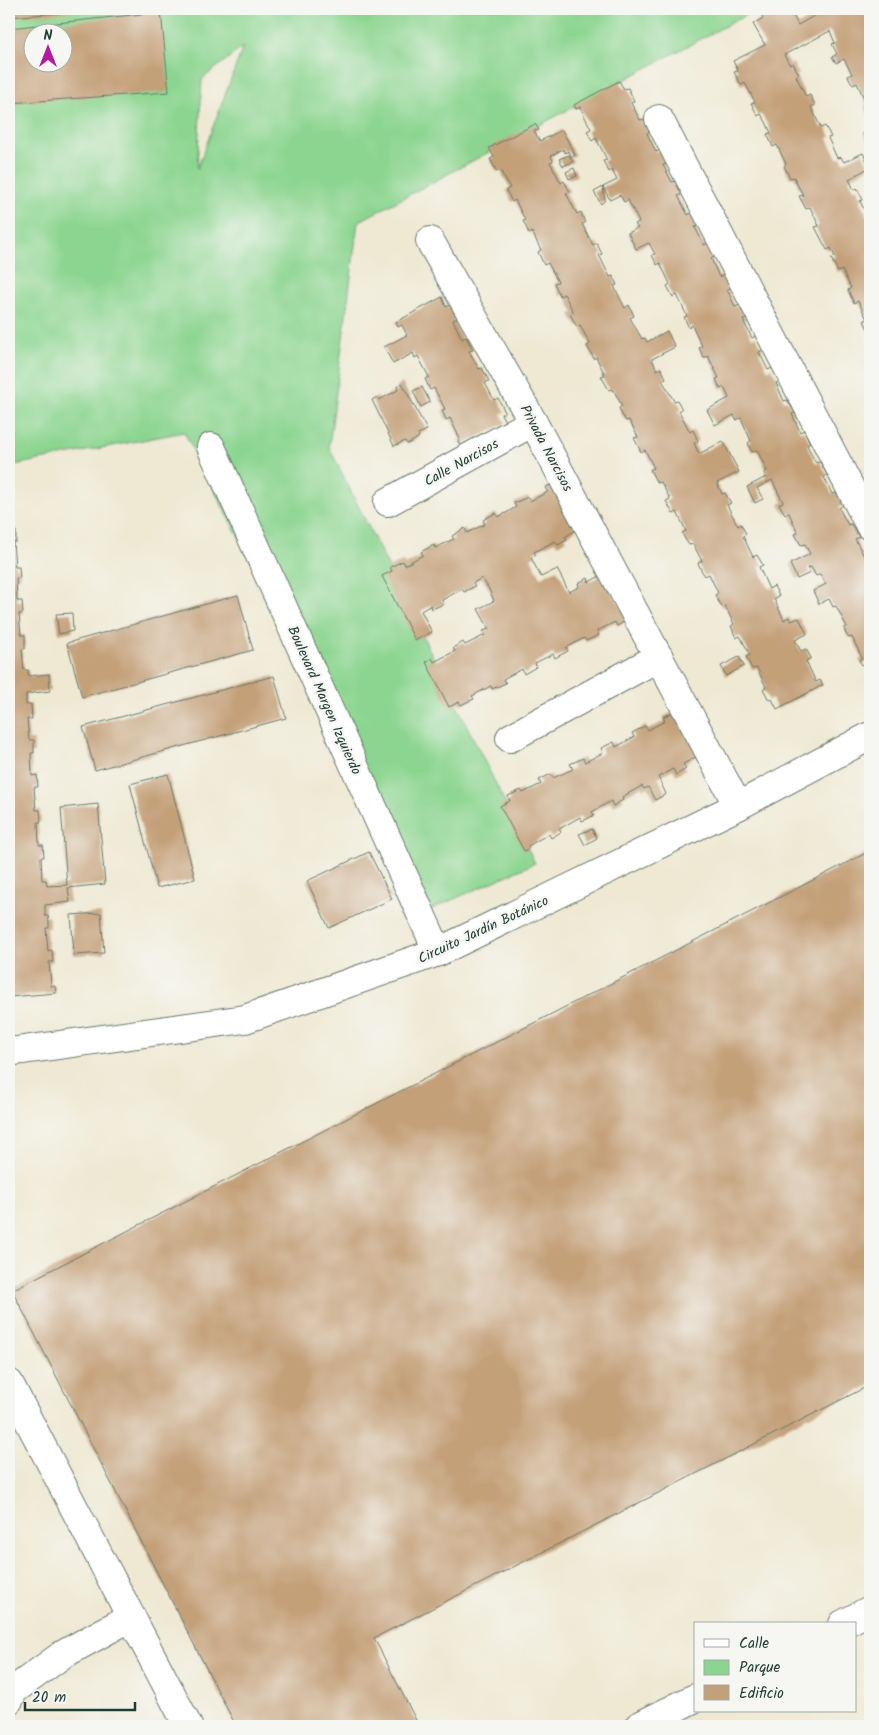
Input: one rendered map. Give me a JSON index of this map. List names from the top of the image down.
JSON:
{
  "streets": {
    "street": [
      "Privada Narcisos",
      "Calle Narcisos",
      "Boulevard Margen Izquierdo",
      "Circuito Jardín Botánico"
    ]
  },
  "crossings": [
    ["Privada Narcisos", "Calle Narcisos"],
    ["Privada Narcisos", "Circuito Jardín Botánico"],
    ["Boulevard Margen Izquierdo", "Circuito Jardín Botánico"]
  ],
  "legend": ["Calle", "Parque", "Edificio"],
  "scale_bar": "20 m",
  "north": "top"
}
